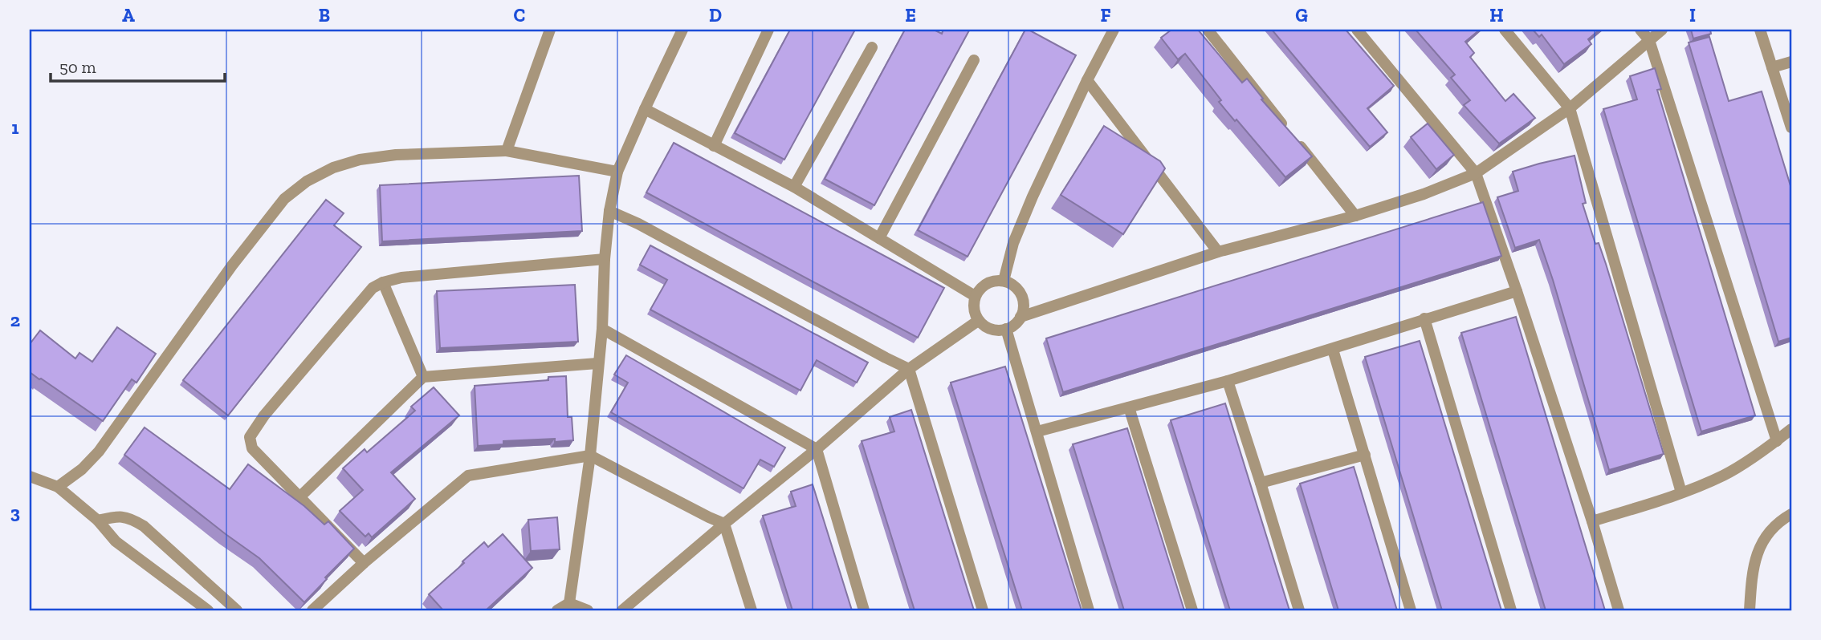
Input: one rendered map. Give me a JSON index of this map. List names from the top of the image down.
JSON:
{
  "scale_bar": "50 m",
  "grid": {
    "columns": [
      "A",
      "B",
      "C",
      "D",
      "E",
      "F",
      "G",
      "H",
      "I"
    ],
    "rows": ["1", "2", "3"]
  }
}
